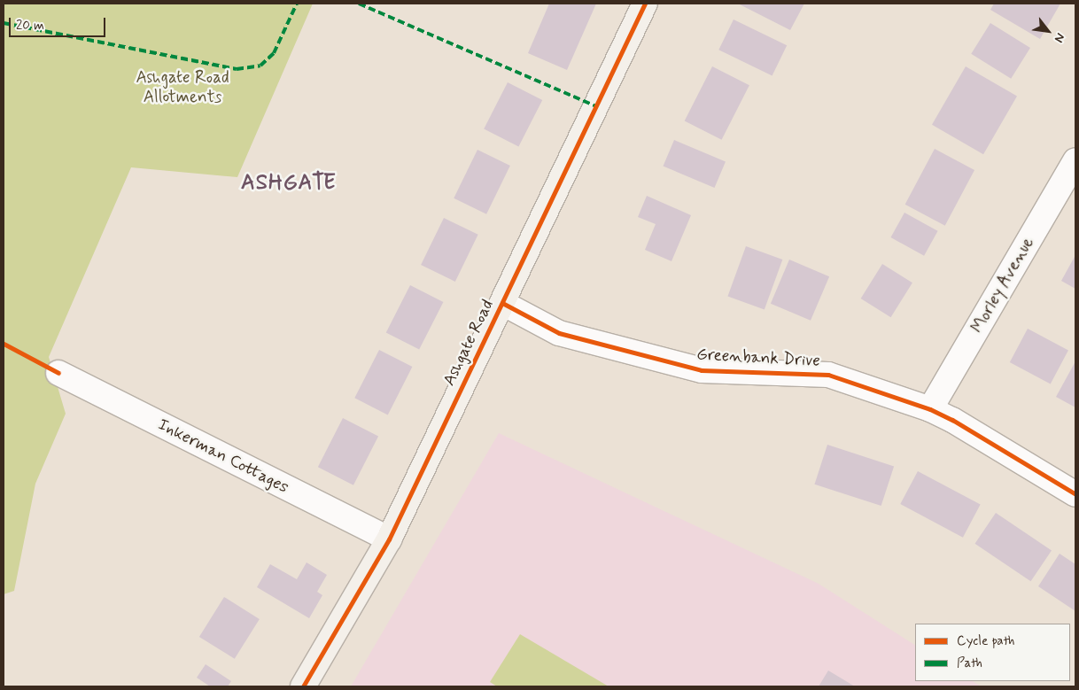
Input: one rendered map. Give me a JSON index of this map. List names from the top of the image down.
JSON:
{
  "streets": {
    "street": [
      "Morley Avenue",
      "Ashgate Road",
      "Greenbank Drive",
      "Inkerman Cottages"
    ]
  },
  "crossings": [
    ["Morley Avenue", "Greenbank Drive"],
    ["Ashgate Road", "Greenbank Drive"],
    ["Ashgate Road", "Inkerman Cottages"]
  ],
  "districts": ["ASHGATE"],
  "parks": ["Ashgate Road Allotments"],
  "legend": ["Cycle path", "Path"],
  "scale_bar": "20 m",
  "north": "bottom right"
}
